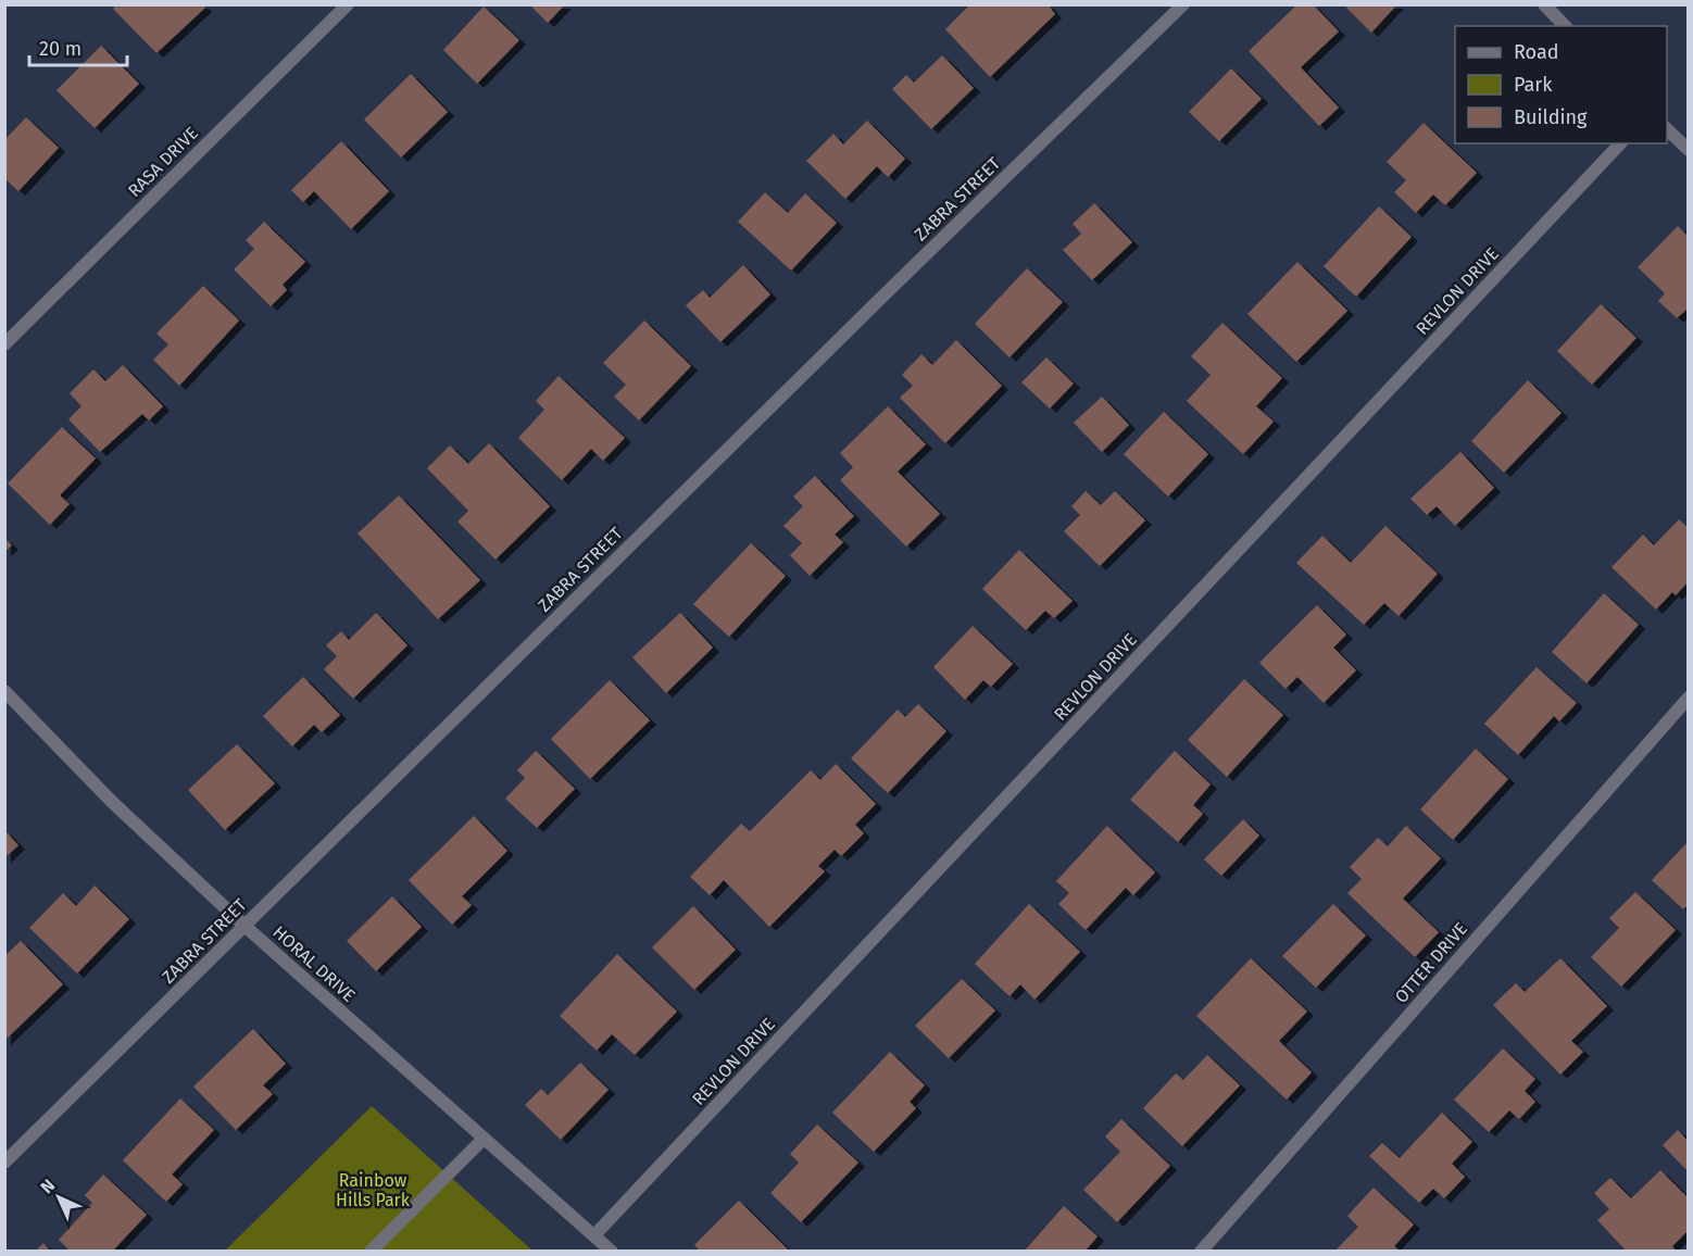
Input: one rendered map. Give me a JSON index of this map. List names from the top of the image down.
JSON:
{
  "streets": {
    "street": [
      "RASA DRIVE",
      "ZABRA STREET",
      "REVLON DRIVE",
      "OTTER DRIVE",
      "HORAL DRIVE"
    ]
  },
  "crossings": [
    ["ZABRA STREET", "HORAL DRIVE"],
    ["REVLON DRIVE", "HORAL DRIVE"]
  ],
  "parks": ["Rainbow Hills Park"],
  "legend": ["Road", "Park", "Building"],
  "scale_bar": "20 m",
  "north": "top left"
}
